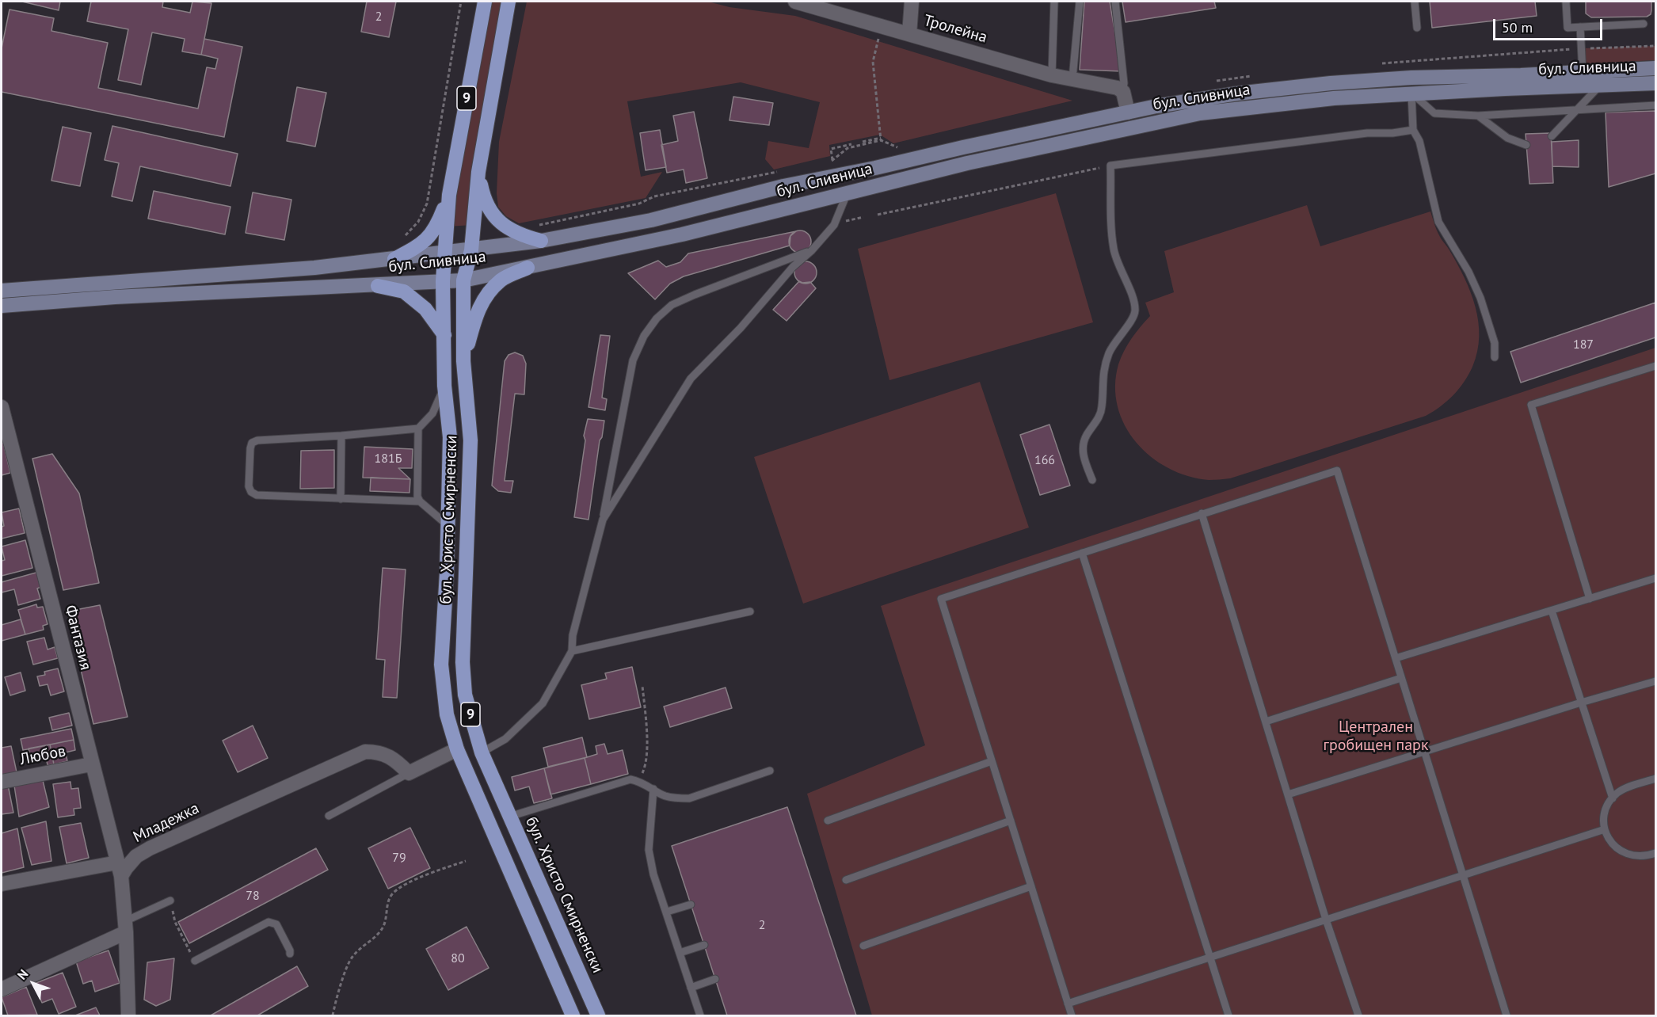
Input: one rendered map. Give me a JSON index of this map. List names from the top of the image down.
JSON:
{
  "streets": {
    "main road": ["бул. Сливница", "9", "бул. Христо Смирненски"],
    "street": [
      "Тролейна",
      "Фантазия",
      "Любов",
      "Младежка"
    ]
  },
  "crossings": [
    ["бул. Сливница", "бул. Христо Смирненски"],
    ["Фантазия", "Любов"],
    ["Фантазия", "Младежка"]
  ],
  "parks": ["Централен гробищен парк"],
  "house_numbers": [
    "2",
    "187",
    "181Б",
    "166",
    "79",
    "78",
    "2",
    "80"
  ],
  "scale_bar": "50 m",
  "north": "top left"
}
